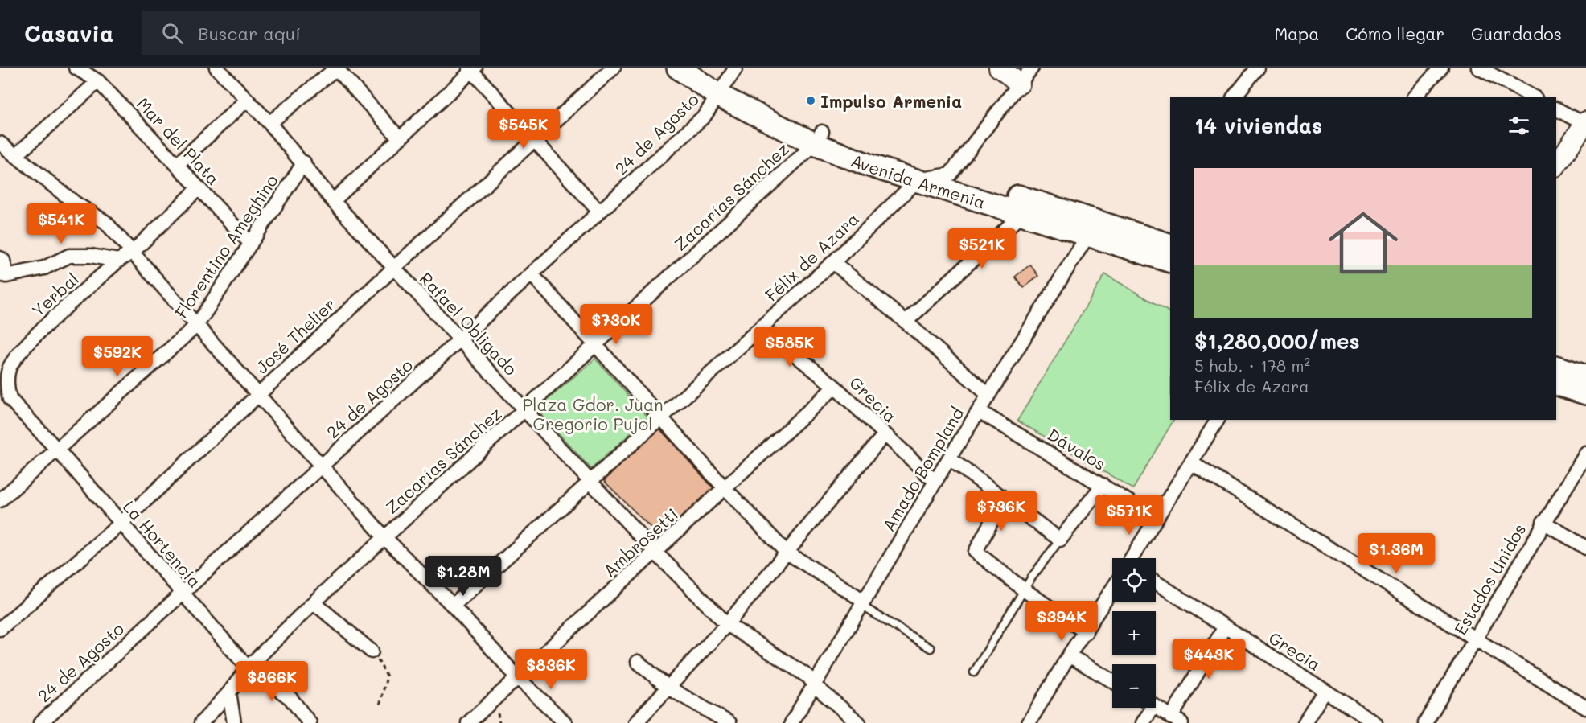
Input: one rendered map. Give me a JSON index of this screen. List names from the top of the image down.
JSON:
{
  "streets": {
    "main road": ["Avenida Armenia"],
    "street": [
      "24 de Agosto",
      "Mar del Plata",
      "Zacarías Sánchez",
      "Florentino Ameghino",
      "Félix de Azara",
      "Yerbal",
      "Rafael Obligado",
      "José Thelier",
      "Grecia",
      "Dávalos",
      "Amado Bompland",
      "Ambrosetti",
      "La Hortencia",
      "Estados Unidos"
    ]
  },
  "crossings": [
    ["24 de Agosto", "Avenida Armenia"],
    ["24 de Agosto", "Rafael Obligado"],
    ["24 de Agosto", "La Hortencia"],
    ["Mar del Plata", "Florentino Ameghino"],
    ["Mar del Plata", "Yerbal"],
    ["Avenida Armenia", "Zacarías Sánchez"],
    ["Avenida Armenia", "Félix de Azara"],
    ["Avenida Armenia", "Amado Bompland"],
    ["Zacarías Sánchez", "Rafael Obligado"],
    ["Zacarías Sánchez", "La Hortencia"],
    ["Florentino Ameghino", "Rafael Obligado"],
    ["Florentino Ameghino", "La Hortencia"],
    ["Félix de Azara", "Rafael Obligado"],
    ["Félix de Azara", "Grecia"],
    ["Yerbal", "La Hortencia"],
    ["Rafael Obligado", "José Thelier"],
    ["Rafael Obligado", "Amado Bompland"],
    ["Rafael Obligado", "Ambrosetti"],
    ["José Thelier", "La Hortencia"],
    ["Grecia", "Amado Bompland"],
    ["Grecia", "Ambrosetti"],
    ["Dávalos", "Amado Bompland"]
  ],
  "parks": ["Plaza Gdor. Juan Gregorio Pujol"],
  "places": ["Impulso Armenia"],
  "page": {
    "header": "Casavia",
    "search": "Buscar aquí",
    "nav": ["Mapa", "Cómo llegar", "Guardados"],
    "heading": "14 viviendas",
    "price": [
      "$545K",
      "$541K",
      "$521K",
      "$730K",
      "$585K",
      "$592K",
      "$736K",
      "$571K",
      "$1.36M",
      "$1.28M",
      "$394K",
      "$443K",
      "$836K",
      "$866K"
    ],
    "list": [
      {
        "name": "$1,280,000/mes",
        "note": "5 hab. · 178 m² · Félix de Azara"
      }
    ],
    "map_buttons": ["+", "−"]
  }
}
